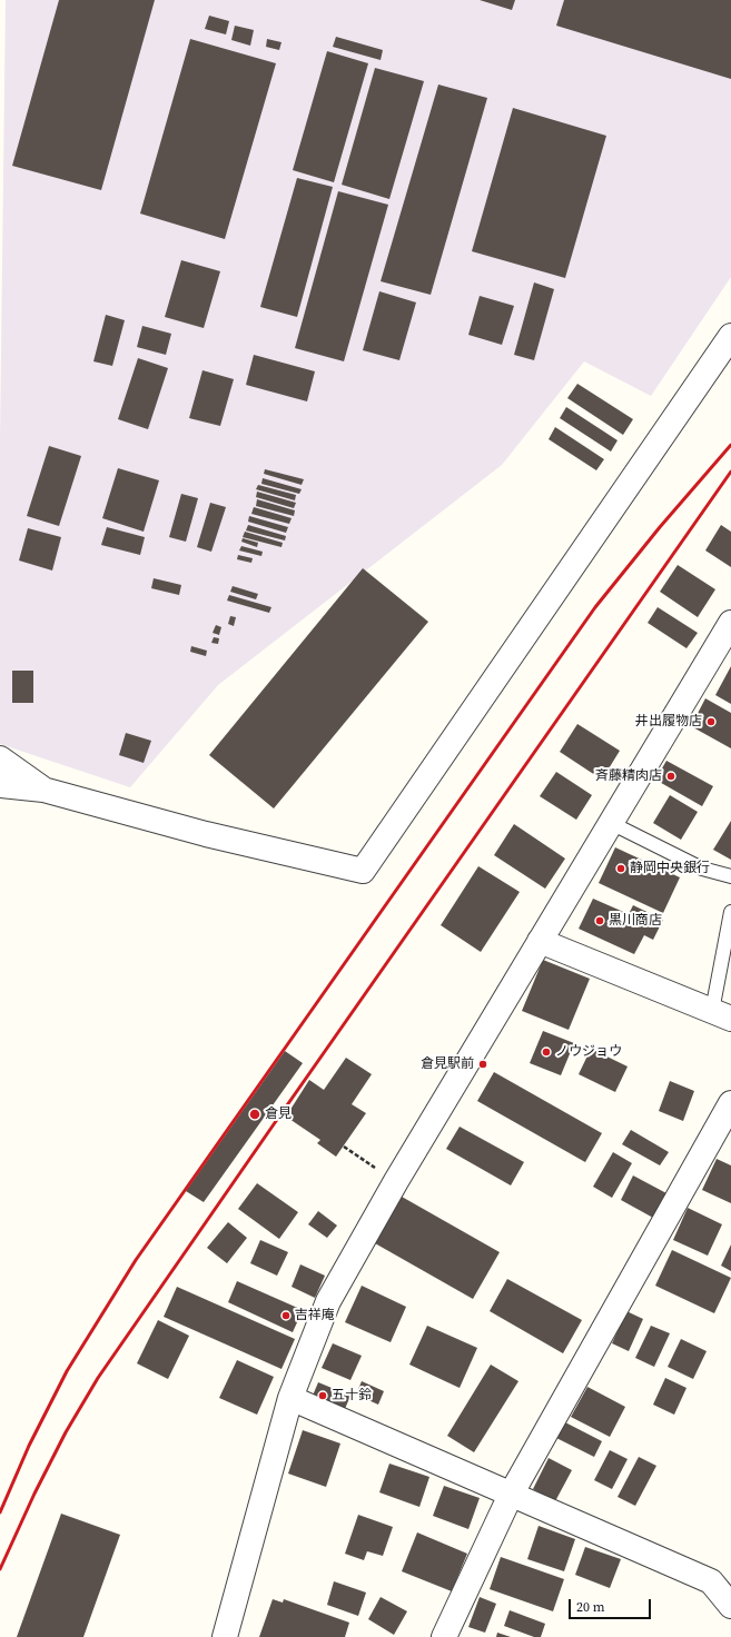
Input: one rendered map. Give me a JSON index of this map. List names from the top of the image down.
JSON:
{
  "places": [
    "井出履物店",
    "斉藤精肉店",
    "静岡中央銀行",
    "黒川商店",
    "ノウジョウ",
    "倉見駅前",
    "倉見",
    "吉祥庵",
    "五十鈴"
  ],
  "scale_bar": "20 m"
}
